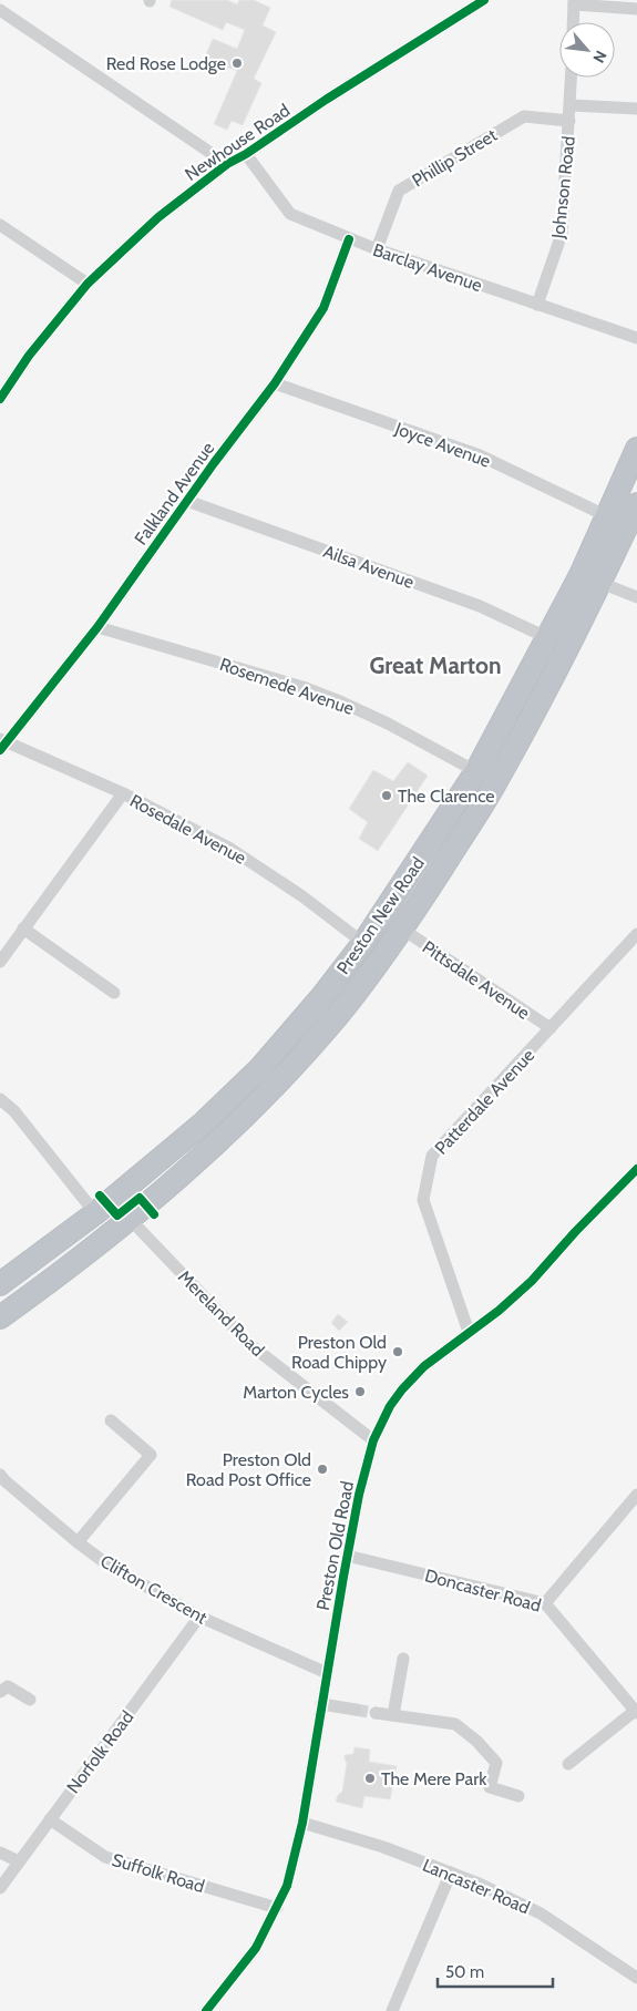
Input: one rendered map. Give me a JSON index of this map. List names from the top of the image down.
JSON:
{
  "streets": {
    "highway": ["Preston New Road"],
    "street": [
      "Newhouse Road",
      "Phillip Street",
      "Johnson Road",
      "Barclay Avenue",
      "Joyce Avenue",
      "Falkland Avenue",
      "Ailsa Avenue",
      "Rosemede Avenue",
      "Rosedale Avenue",
      "Pittsdale Avenue",
      "Patterdale Avenue",
      "Mereland Road",
      "Preston Old Road",
      "Clifton Crescent",
      "Doncaster Road",
      "Norfolk Road",
      "Suffolk Road",
      "Lancaster Road"
    ]
  },
  "crossings": [
    ["Newhouse Road", "Barclay Avenue"],
    ["Phillip Street", "Johnson Road"],
    ["Phillip Street", "Barclay Avenue"],
    ["Johnson Road", "Barclay Avenue"],
    ["Barclay Avenue", "Falkland Avenue"],
    ["Joyce Avenue", "Falkland Avenue"],
    ["Joyce Avenue", "Preston New Road"],
    ["Falkland Avenue", "Ailsa Avenue"],
    ["Falkland Avenue", "Rosemede Avenue"],
    ["Falkland Avenue", "Rosedale Avenue"],
    ["Ailsa Avenue", "Preston New Road"],
    ["Rosemede Avenue", "Preston New Road"],
    ["Rosedale Avenue", "Preston New Road"],
    ["Preston New Road", "Pittsdale Avenue"],
    ["Preston New Road", "Mereland Road"],
    ["Pittsdale Avenue", "Patterdale Avenue"],
    ["Patterdale Avenue", "Preston Old Road"],
    ["Mereland Road", "Preston Old Road"],
    ["Preston Old Road", "Clifton Crescent"],
    ["Preston Old Road", "Doncaster Road"],
    ["Preston Old Road", "Suffolk Road"],
    ["Preston Old Road", "Lancaster Road"],
    ["Clifton Crescent", "Norfolk Road"],
    ["Norfolk Road", "Suffolk Road"]
  ],
  "districts": ["Great Marton"],
  "places": [
    "Red Rose Lodge",
    "The Clarence",
    "Preston Old Road Chippy",
    "Marton Cycles",
    "Preston Old Road Post Office",
    "The Mere Park"
  ],
  "scale_bar": "50 m",
  "north": "bottom right"
}
